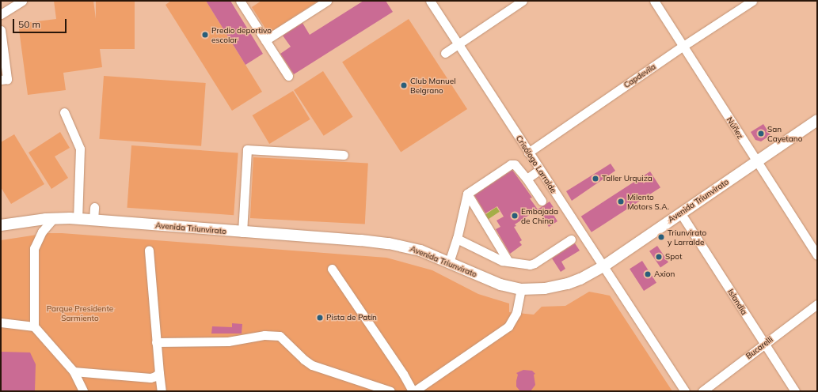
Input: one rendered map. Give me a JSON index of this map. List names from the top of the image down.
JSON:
{
  "streets": {
    "main road": ["Avenida Triunvirato"],
    "street": [
      "Capdevila",
      "Núñez",
      "Crisólogo Larralde",
      "Islandia",
      "Bucarelli"
    ]
  },
  "crossings": [
    ["Capdevila", "Núñez"],
    ["Capdevila", "Crisólogo Larralde"],
    ["Núñez", "Avenida Triunvirato"],
    ["Crisólogo Larralde", "Avenida Triunvirato"],
    ["Avenida Triunvirato", "Islandia"],
    ["Islandia", "Bucarelli"]
  ],
  "parks": ["Parque Presidente Sarmiento"],
  "places": [
    "Predio deportivo escolar",
    "Club Manuel Belgrano",
    "San Cayetano",
    "Taller Urquiza",
    "Milento Motors S.A.",
    "Embajada de China",
    "Triunvirato y Larralde",
    "Spot",
    "Axion",
    "Pista de Patín"
  ],
  "scale_bar": "50 m"
}
